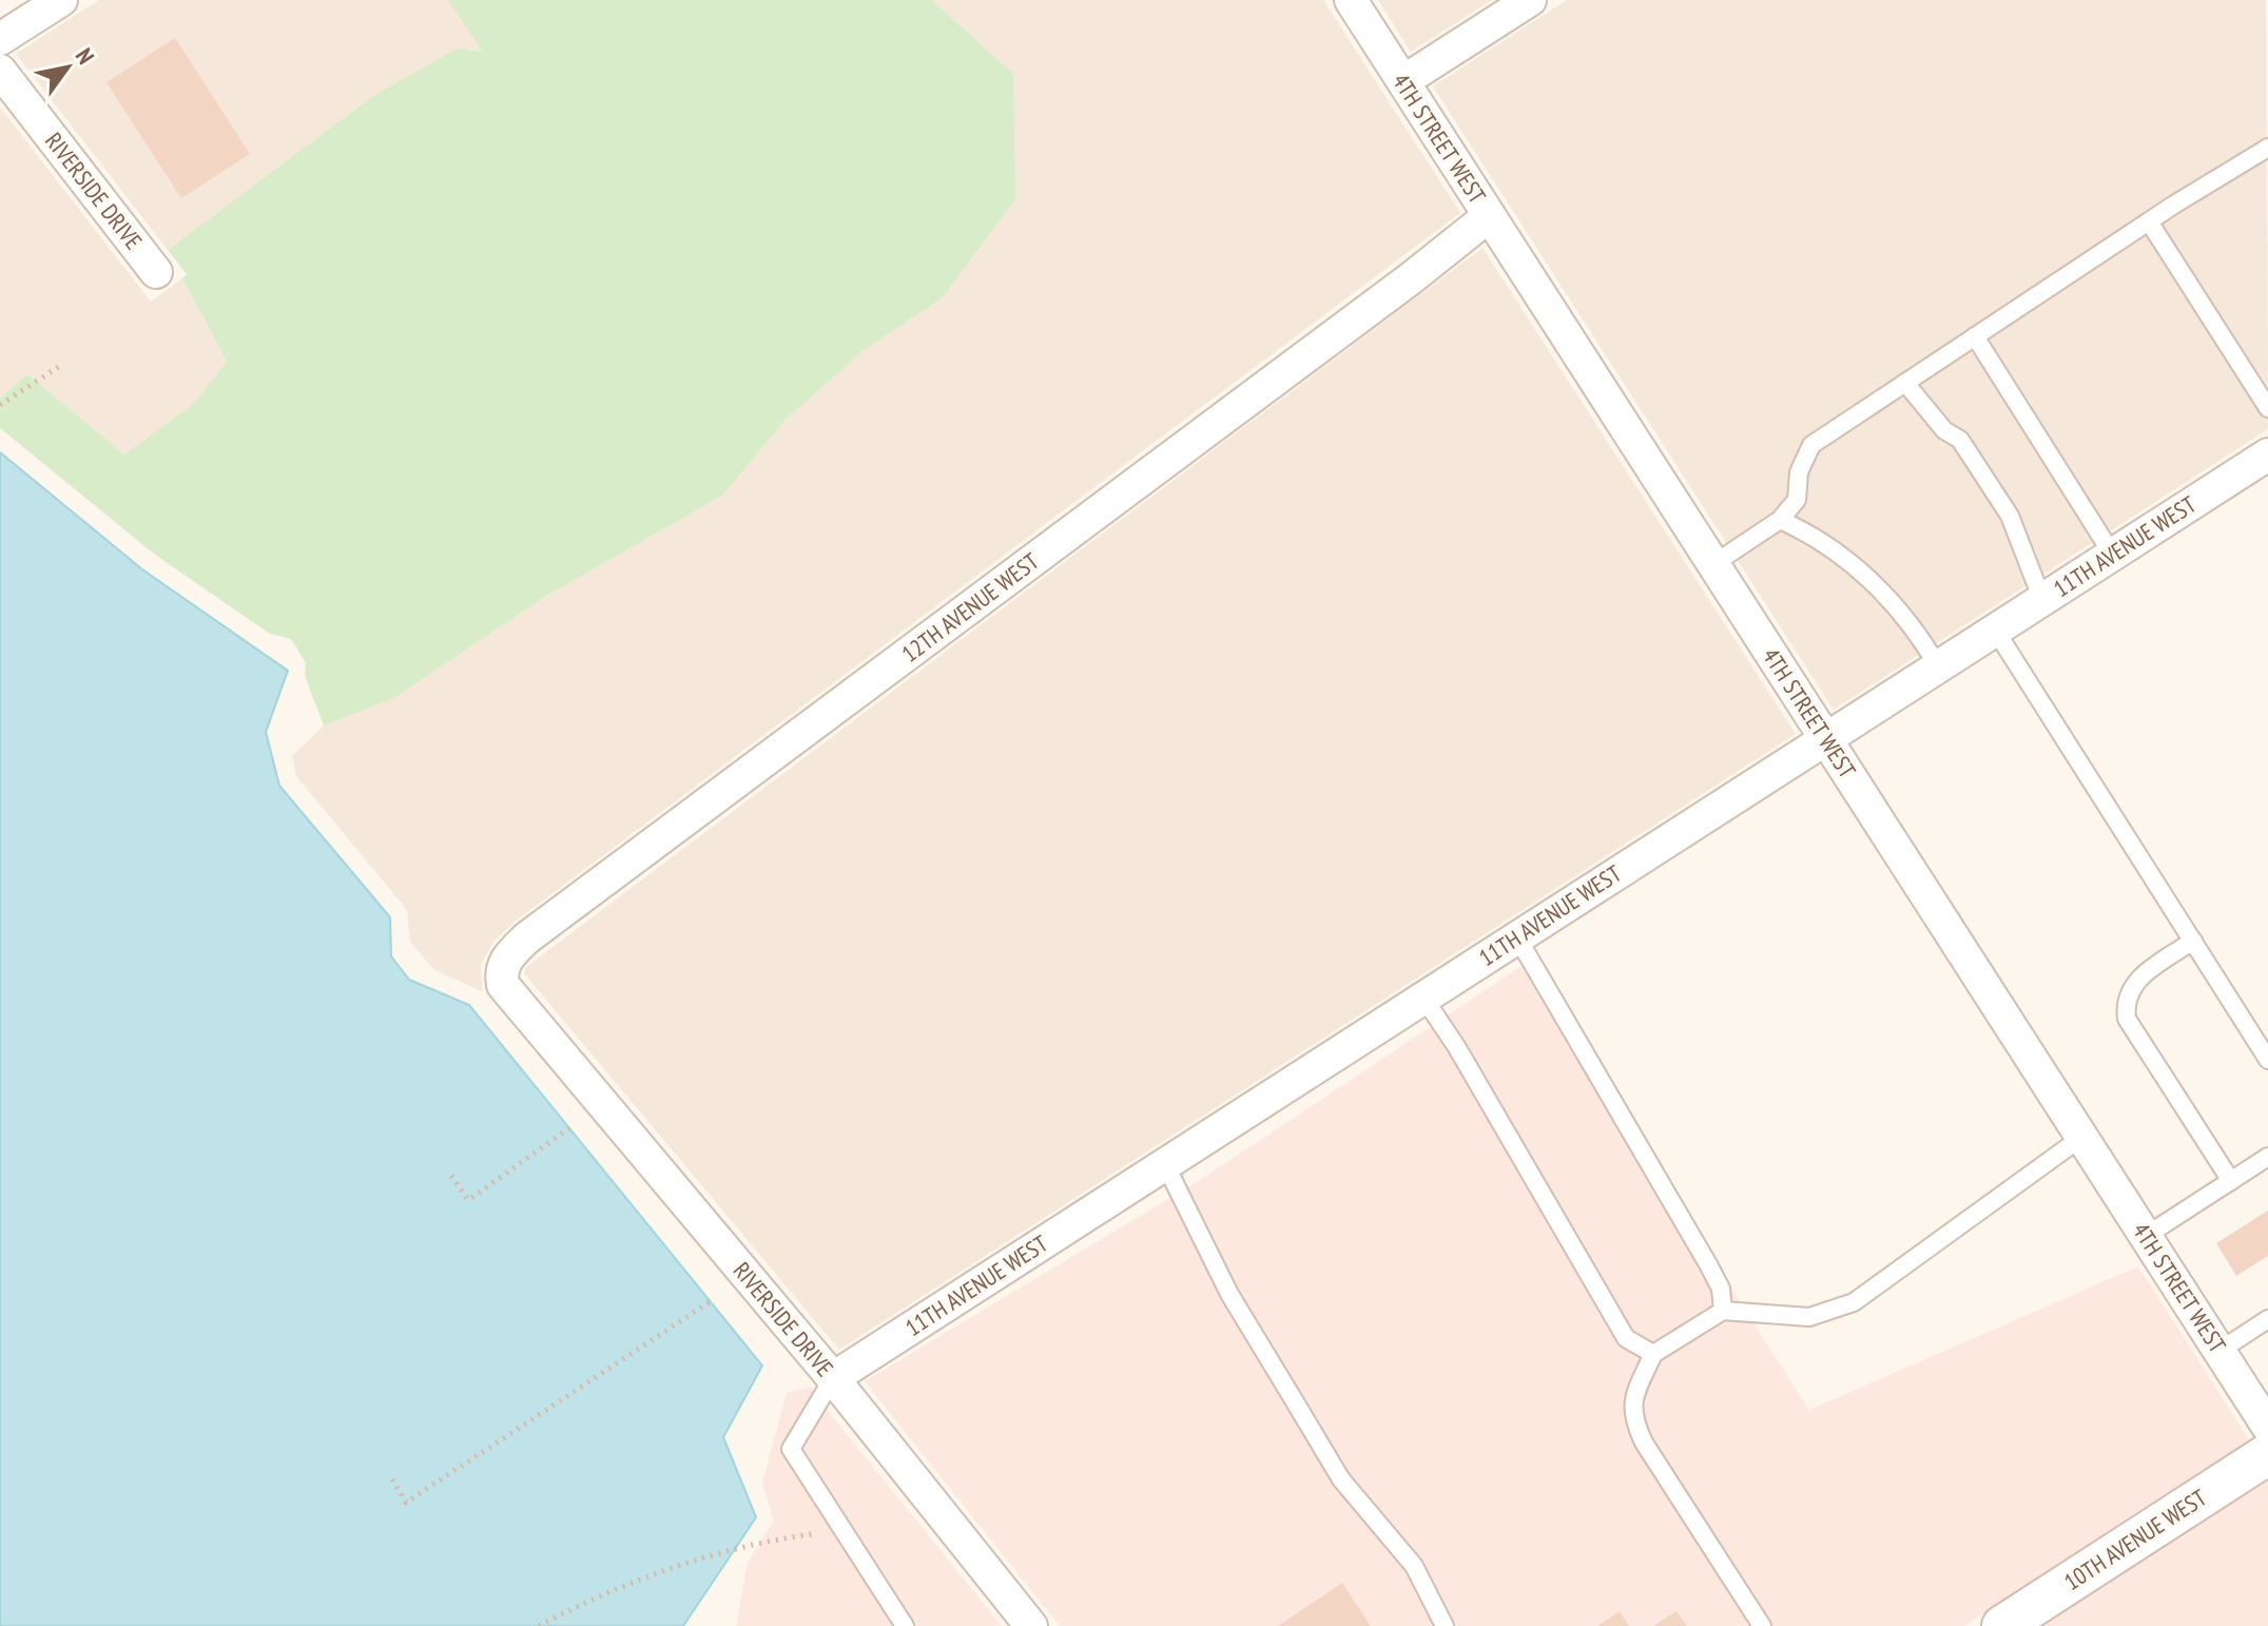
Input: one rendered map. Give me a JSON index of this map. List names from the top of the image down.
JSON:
{
  "streets": {
    "street": [
      "4TH STREET WEST",
      "RIVERSIDE DRIVE",
      "11TH AVENUE WEST",
      "12TH AVENUE WEST",
      "10TH AVENUE WEST"
    ]
  },
  "crossings": [
    ["4TH STREET WEST", "11TH AVENUE WEST"],
    ["4TH STREET WEST", "12TH AVENUE WEST"],
    ["RIVERSIDE DRIVE", "11TH AVENUE WEST"],
    ["RIVERSIDE DRIVE", "12TH AVENUE WEST"]
  ],
  "north": "top right"
}
